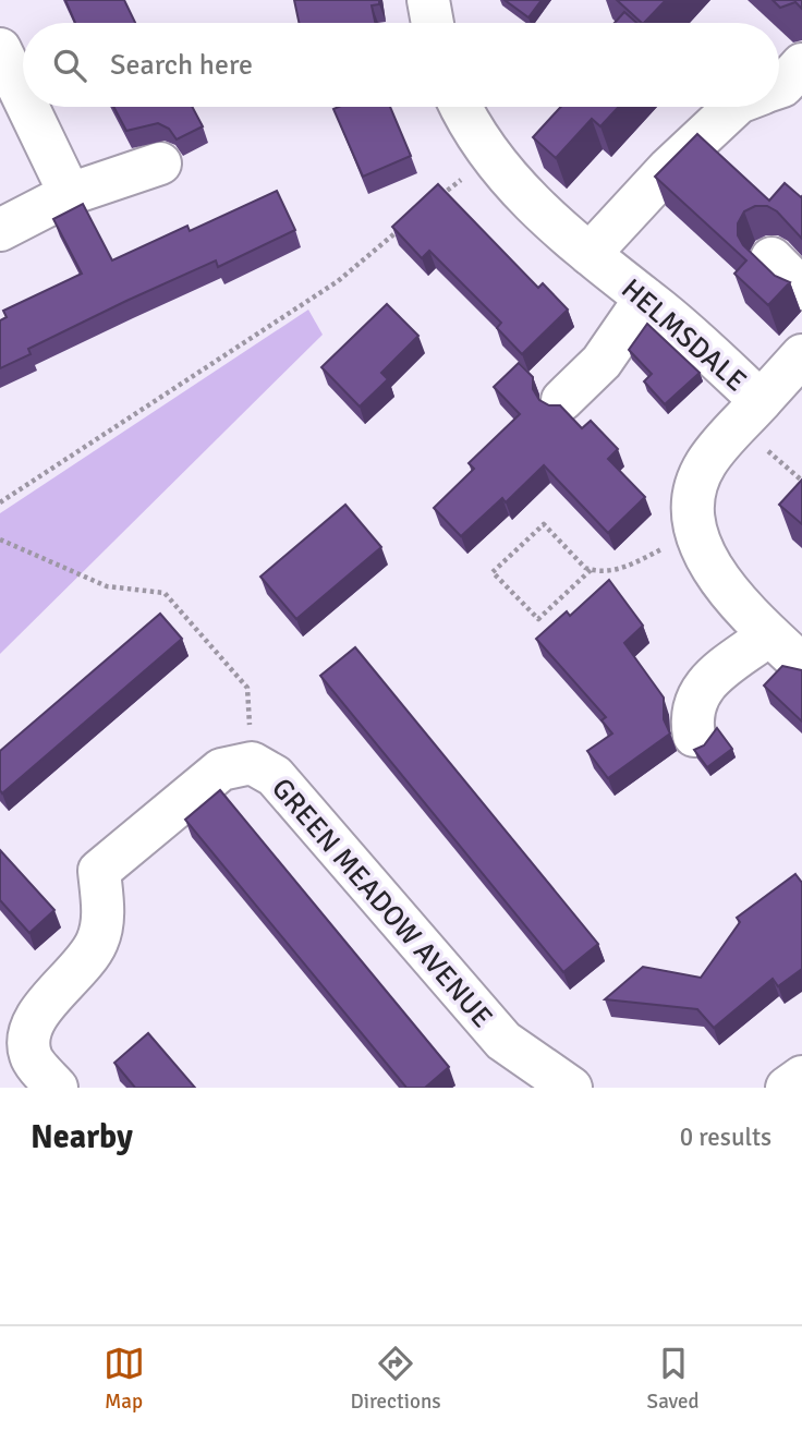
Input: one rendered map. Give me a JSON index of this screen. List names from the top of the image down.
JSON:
{
  "streets": {
    "street": ["HELMSDALE", "GREEN MEADOW AVENUE"]
  },
  "page": {
    "search": "Search here",
    "heading": ["Nearby", "0 results"],
    "nav": ["Map", "Directions", "Saved"]
  }
}
